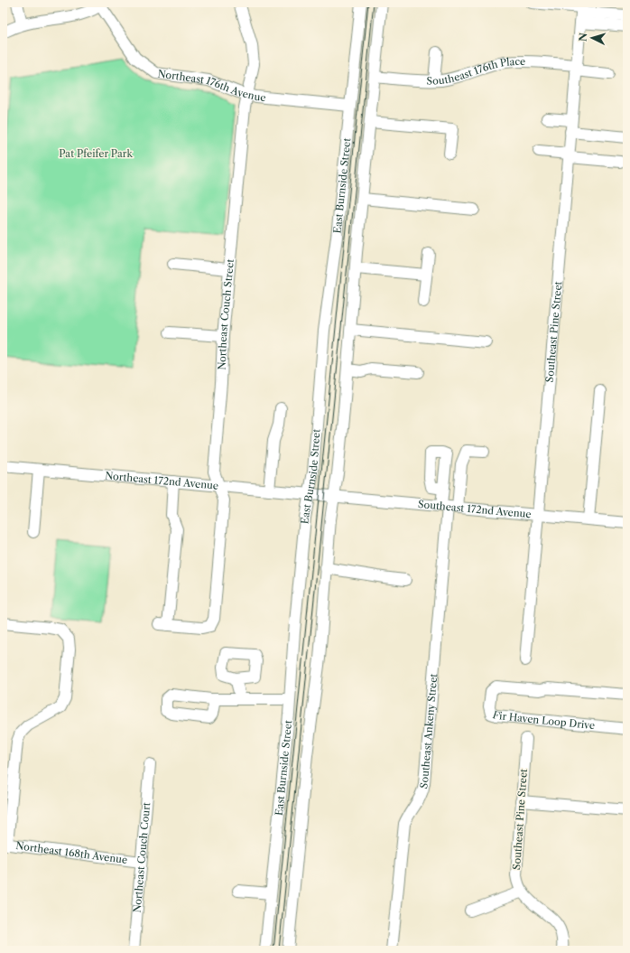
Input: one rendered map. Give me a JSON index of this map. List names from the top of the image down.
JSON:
{
  "streets": {
    "street": [
      "Southeast 176th Place",
      "Northeast 176th Avenue",
      "East Burnside Street",
      "Northeast Couch Street",
      "Southeast Pine Street",
      "Northeast 172nd Avenue",
      "Southeast 172nd Avenue",
      "Fir Haven Loop Drive",
      "Southeast Ankeny Street",
      "Northeast 168th Avenue",
      "Northeast Couch Court"
    ]
  },
  "crossings": [
    ["Southeast 176th Place", "Southeast Pine Street"],
    ["Northeast 176th Avenue", "East Burnside Street"],
    ["Northeast 176th Avenue", "Northeast Couch Street"],
    ["East Burnside Street", "Northeast 172nd Avenue"],
    ["Northeast Couch Street", "Northeast 172nd Avenue"],
    ["Southeast Pine Street", "Southeast 172nd Avenue"],
    ["Northeast 172nd Avenue", "Southeast 172nd Avenue"],
    ["Southeast 172nd Avenue", "Southeast Ankeny Street"],
    ["Northeast 168th Avenue", "Northeast Couch Court"]
  ],
  "parks": ["Pat Pfeifer Park"],
  "north": "left"
}
